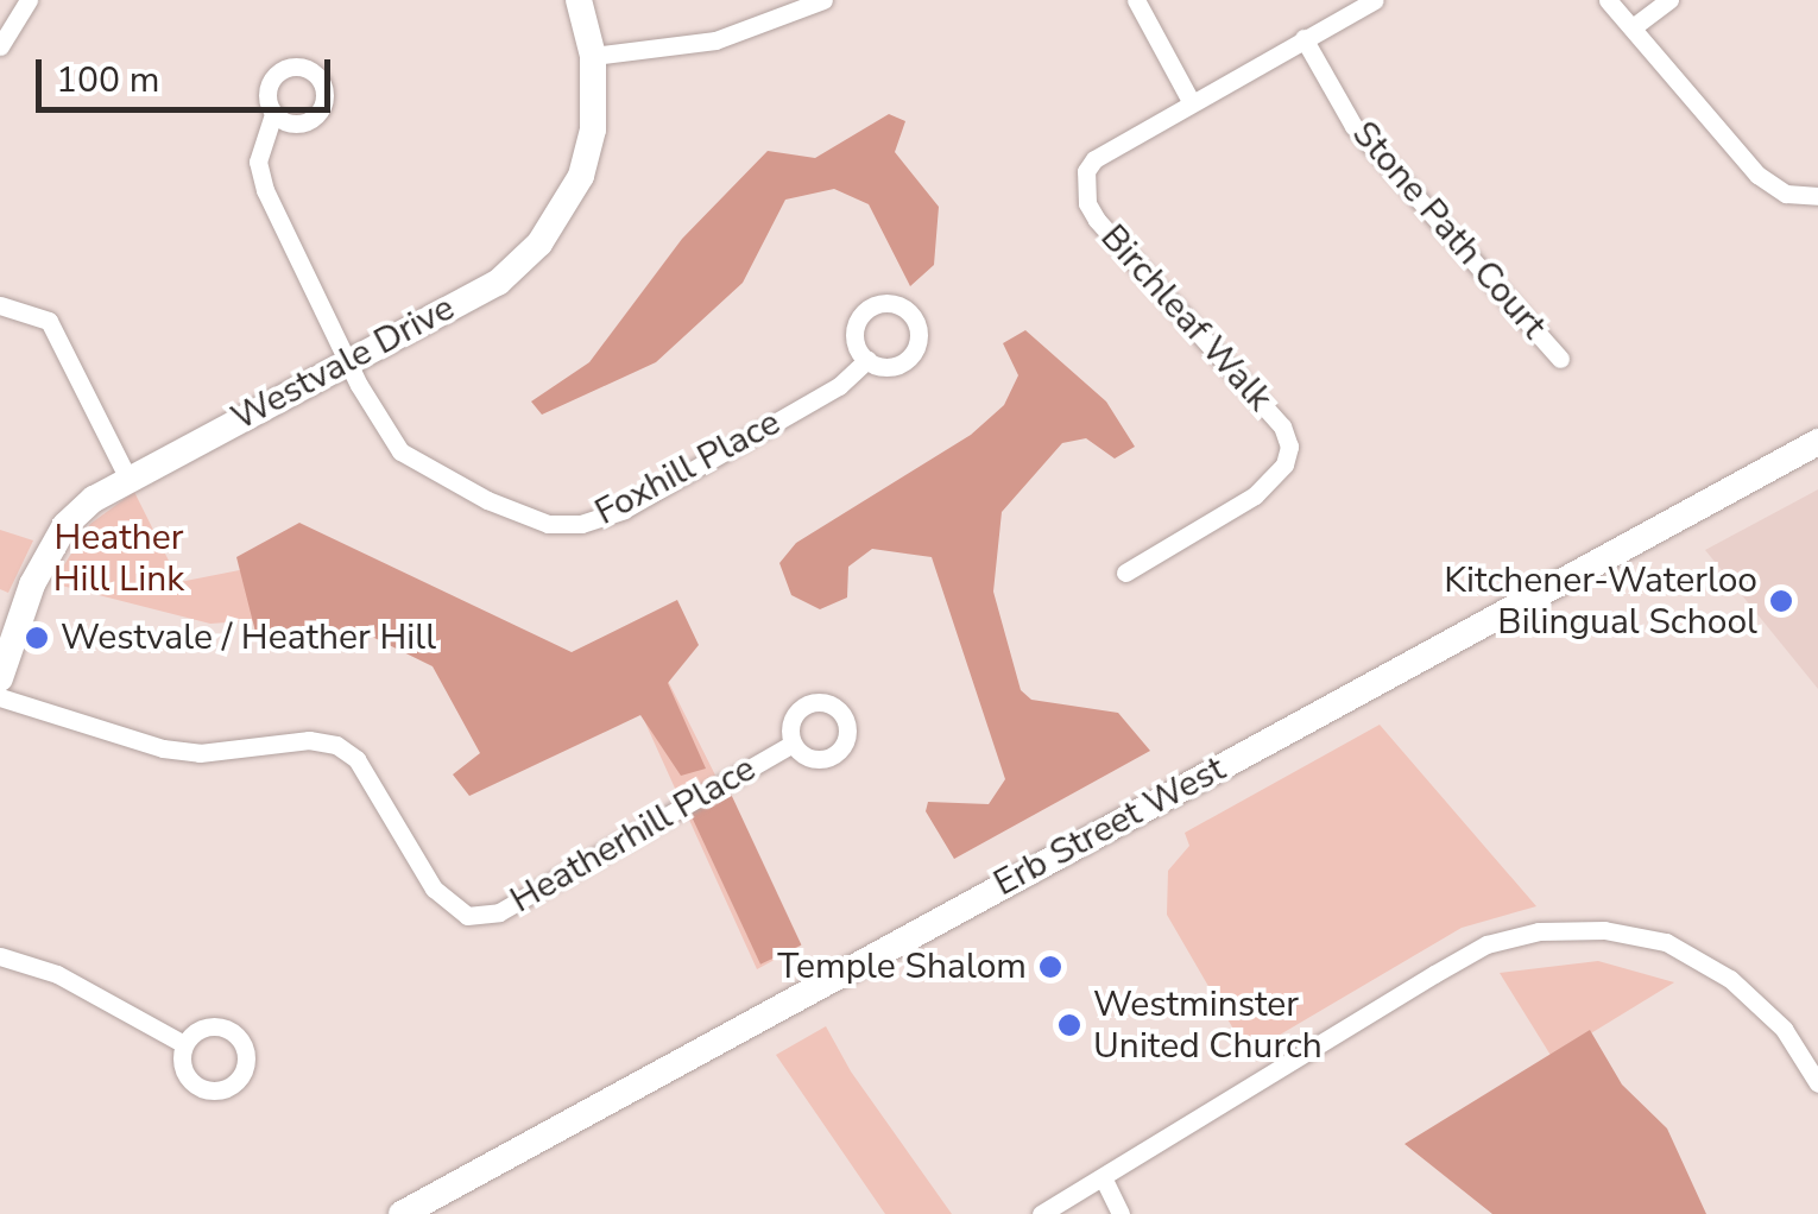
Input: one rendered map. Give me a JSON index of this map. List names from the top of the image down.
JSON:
{
  "streets": {
    "main road": ["Westvale Drive", "Erb Street West"],
    "street": [
      "Stone Path Court",
      "Birchleaf Walk",
      "Foxhill Place",
      "Heatherhill Place"
    ]
  },
  "crossings": [
    ["Stone Path Court", "Birchleaf Walk"],
    ["Westvale Drive", "Foxhill Place"]
  ],
  "parks": ["Heather Hill Link"],
  "places": [
    "Kitchener-Waterloo Bilingual School",
    "Westvale / Heather Hill",
    "Temple Shalom",
    "Westminster United Church"
  ],
  "scale_bar": "100 m"
}
